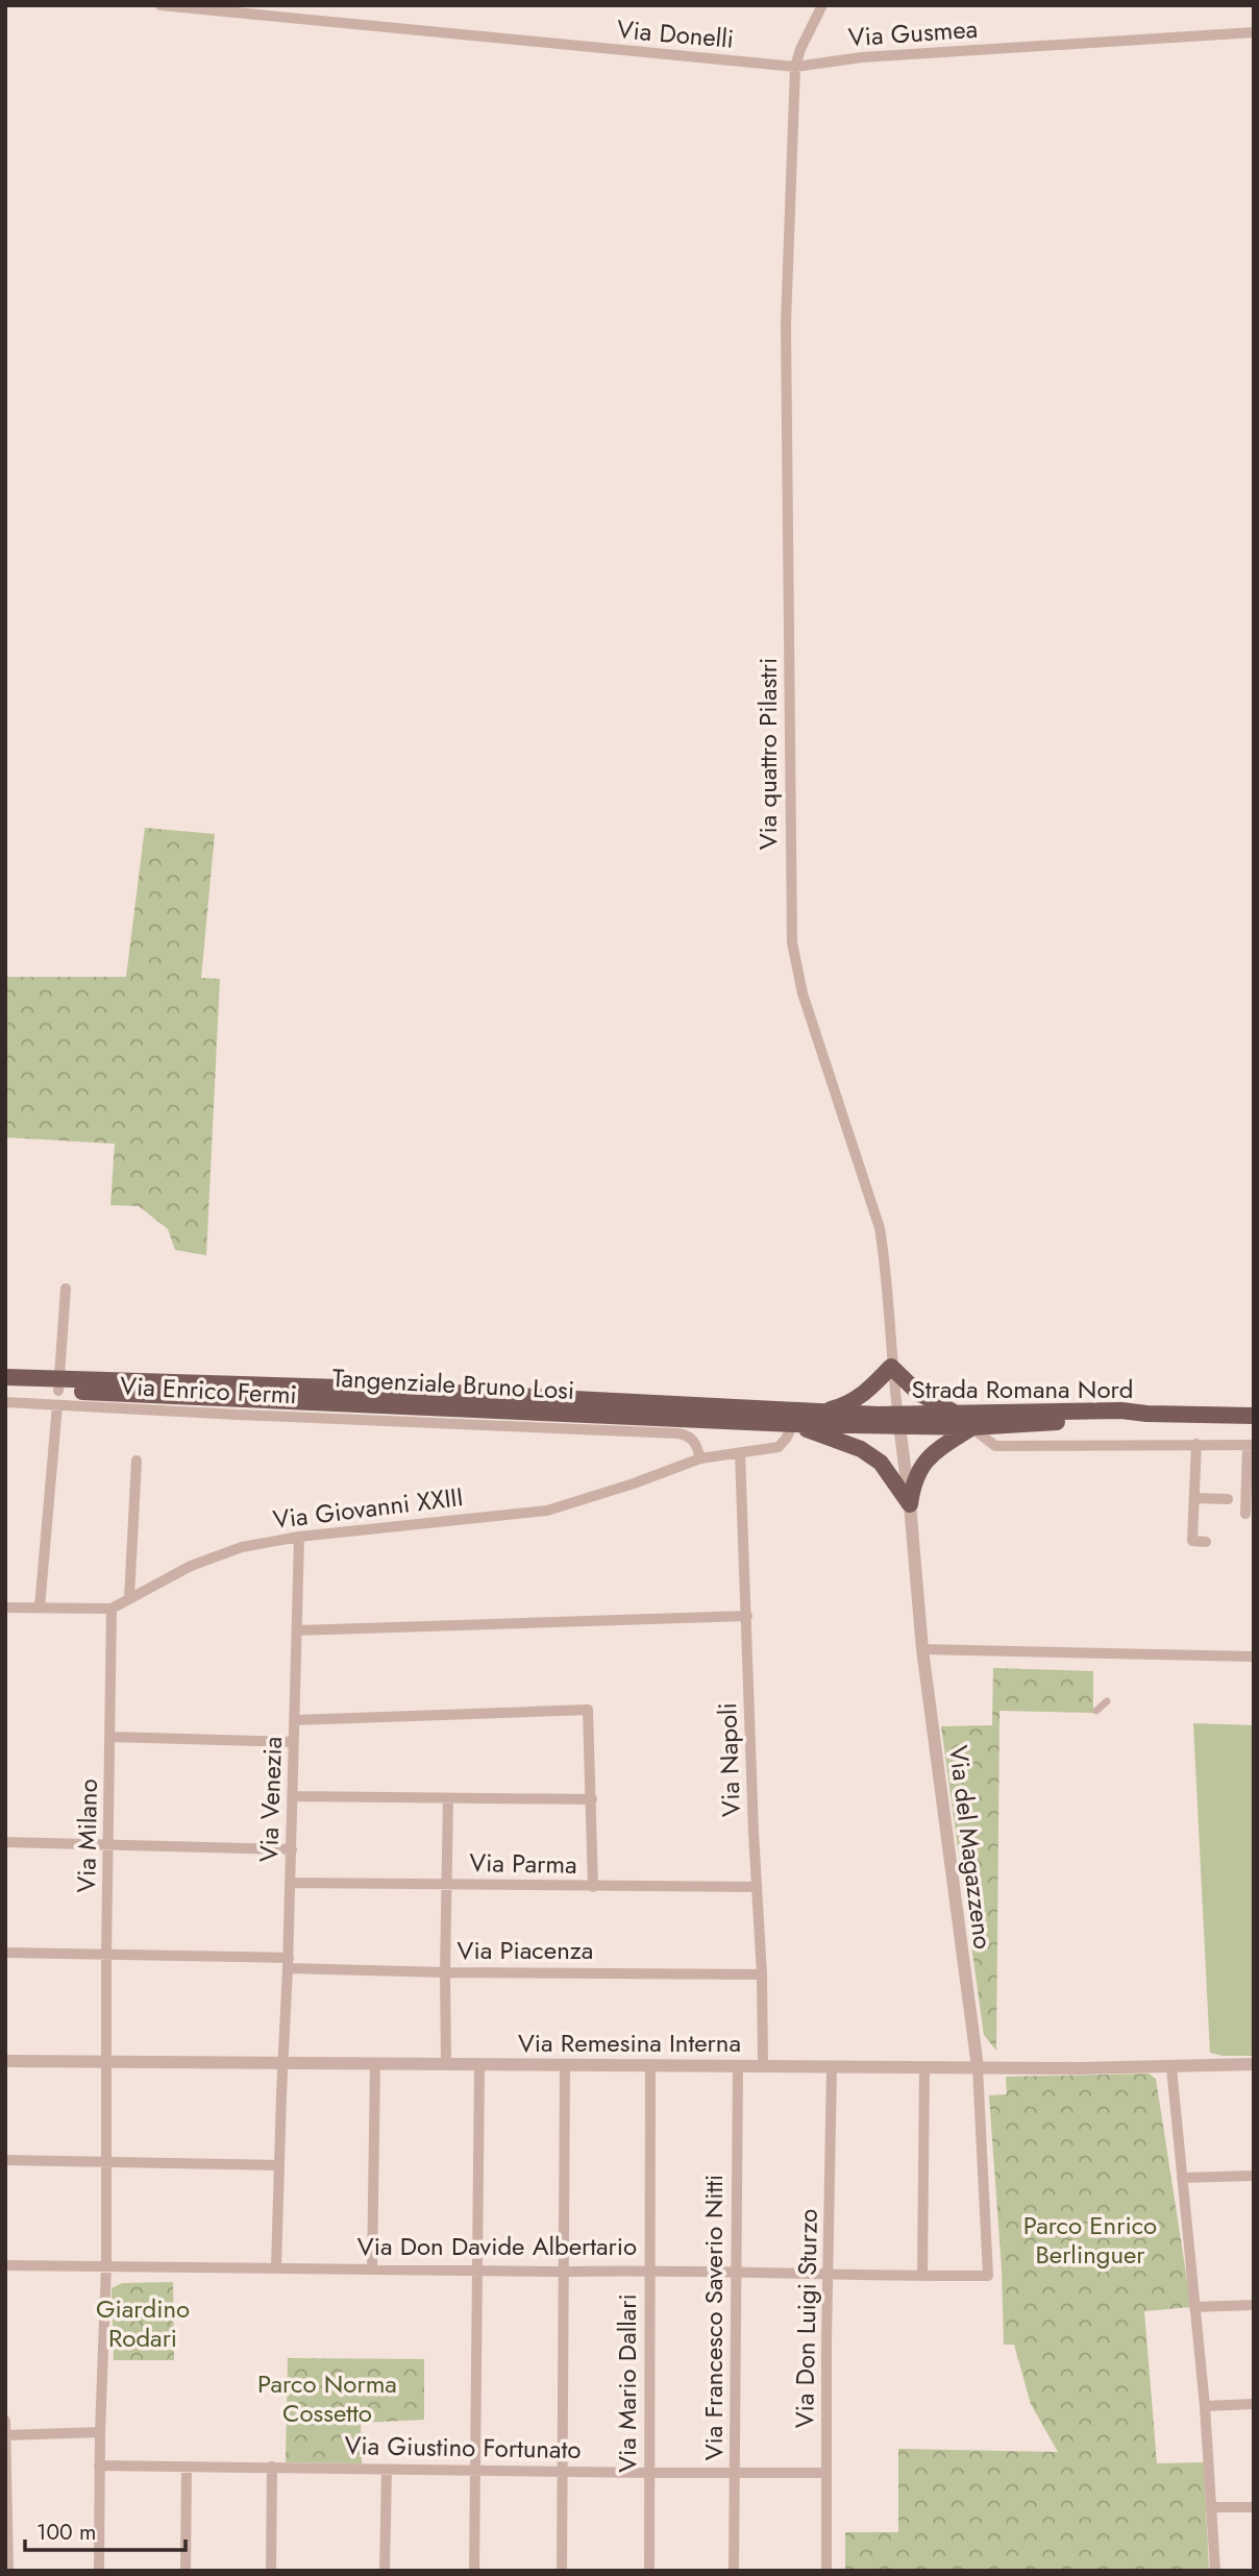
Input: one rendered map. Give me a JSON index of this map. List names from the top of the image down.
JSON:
{
  "streets": {
    "main road": ["Tangenziale Bruno Losi", "Strada Romana Nord"],
    "street": [
      "Via Gusmea",
      "Via Donelli",
      "Via quattro Pilastri",
      "Via Enrico Fermi",
      "Via Giovanni XXIII",
      "Via Napoli",
      "Via Venezia",
      "Via Milano",
      "Via del Magazzeno",
      "Via Parma",
      "Via Piacenza",
      "Via Remesina Interna",
      "Via Don Davide Albertario",
      "Via Francesco Saverio Nitti",
      "Via Don Luigi Sturzo",
      "Via Mario Dallari",
      "Via Giustino Fortunato"
    ]
  },
  "crossings": [
    ["Via Gusmea", "Via Donelli"],
    ["Via Gusmea", "Via quattro Pilastri"],
    ["Via Donelli", "Via quattro Pilastri"],
    ["Via quattro Pilastri", "Tangenziale Bruno Losi"],
    ["Via quattro Pilastri", "Strada Romana Nord"],
    ["Via quattro Pilastri", "Via del Magazzeno"],
    ["Tangenziale Bruno Losi", "Strada Romana Nord"],
    ["Tangenziale Bruno Losi", "Via Enrico Fermi"],
    ["Tangenziale Bruno Losi", "Via Giovanni XXIII"],
    ["Tangenziale Bruno Losi", "Via del Magazzeno"],
    ["Strada Romana Nord", "Via del Magazzeno"],
    ["Via Enrico Fermi", "Via Giovanni XXIII"],
    ["Via Giovanni XXIII", "Via Napoli"],
    ["Via Giovanni XXIII", "Via Venezia"],
    ["Via Giovanni XXIII", "Via Milano"],
    ["Via Napoli", "Via Parma"],
    ["Via Napoli", "Via Piacenza"],
    ["Via Napoli", "Via Remesina Interna"],
    ["Via Venezia", "Via Parma"],
    ["Via Venezia", "Via Piacenza"],
    ["Via Venezia", "Via Remesina Interna"],
    ["Via Venezia", "Via Don Davide Albertario"],
    ["Via Milano", "Via Piacenza"],
    ["Via Milano", "Via Remesina Interna"],
    ["Via Milano", "Via Don Davide Albertario"],
    ["Via Milano", "Via Giustino Fortunato"],
    ["Via del Magazzeno", "Via Remesina Interna"],
    ["Via del Magazzeno", "Via Don Davide Albertario"],
    ["Via Remesina Interna", "Via Francesco Saverio Nitti"],
    ["Via Remesina Interna", "Via Don Luigi Sturzo"],
    ["Via Remesina Interna", "Via Mario Dallari"],
    ["Via Don Davide Albertario", "Via Francesco Saverio Nitti"],
    ["Via Don Davide Albertario", "Via Don Luigi Sturzo"],
    ["Via Don Davide Albertario", "Via Mario Dallari"],
    ["Via Francesco Saverio Nitti", "Via Giustino Fortunato"],
    ["Via Don Luigi Sturzo", "Via Giustino Fortunato"],
    ["Via Mario Dallari", "Via Giustino Fortunato"]
  ],
  "parks": ["Parco Enrico Berlinguer", "Giardino Rodari", "Parco Norma Cossetto"],
  "scale_bar": "100 m"
}
